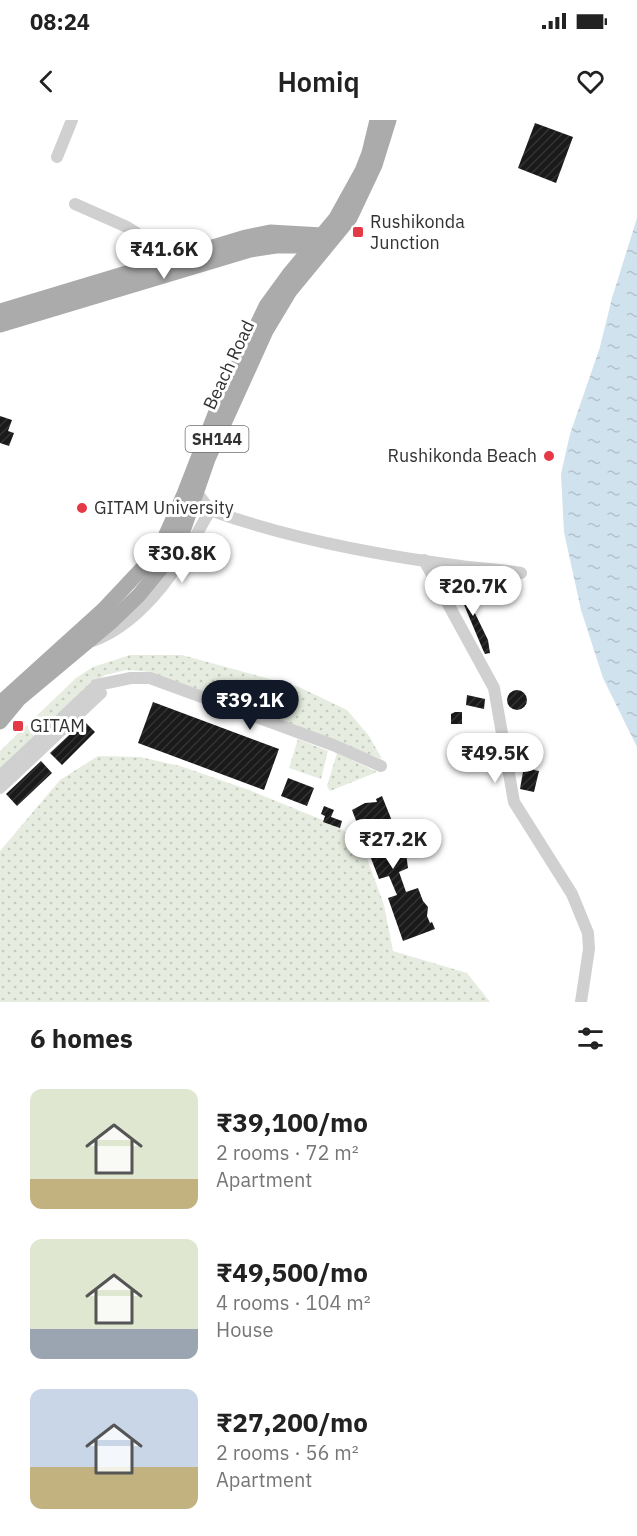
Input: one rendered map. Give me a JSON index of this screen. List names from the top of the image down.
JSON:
{
  "streets": {
    "main road": ["Beach Road", "SH144"]
  },
  "crossings": [
    ["Beach Road", "SH144"]
  ],
  "places": {
    "transit": ["Rushikonda Junction", "GITAM"],
    "other": ["Rushikonda Beach", "GITAM University"]
  },
  "page": {
    "status": "08:24",
    "header": "Homiq",
    "price": [
      "₹41.6K",
      "₹30.8K",
      "₹20.7K",
      "₹39.1K",
      "₹49.5K",
      "₹27.2K"
    ],
    "heading": "6 homes",
    "list": [
      {
        "name": "₹39,100/mo",
        "note": "2 rooms · 72 m² · Apartment"
      },
      {
        "name": "₹49,500/mo",
        "note": "4 rooms · 104 m² · House"
      },
      {
        "name": "₹27,200/mo",
        "note": "2 rooms · 56 m² · Apartment"
      }
    ]
  }
}
